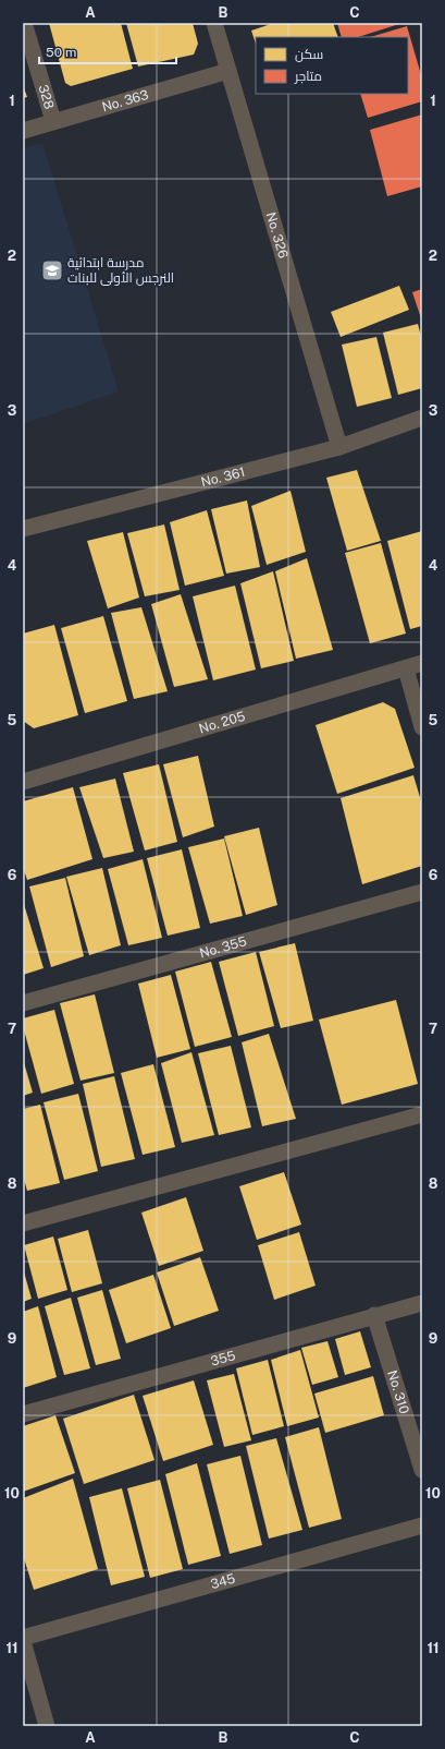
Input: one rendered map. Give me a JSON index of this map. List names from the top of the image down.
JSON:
{
  "streets": {
    "street": [
      "328",
      "No. 363",
      "No. 326",
      "No. 361",
      "No. 205",
      "No. 355",
      "355",
      "No. 310",
      "345"
    ]
  },
  "crossings": [
    ["328", "No. 363"],
    ["No. 363", "No. 326"],
    ["No. 326", "No. 361"],
    ["355", "No. 310"]
  ],
  "places": {
    "school or university": ["مدرسة ابتدائية النرجس الأولى للبنات"]
  },
  "legend": ["سكن", "متاجر"],
  "scale_bar": "50 m",
  "grid": {
    "columns": ["A", "B", "C"],
    "rows": [
      "1",
      "2",
      "3",
      "4",
      "5",
      "6",
      "7",
      "8",
      "9",
      "10",
      "11"
    ]
  }
}
